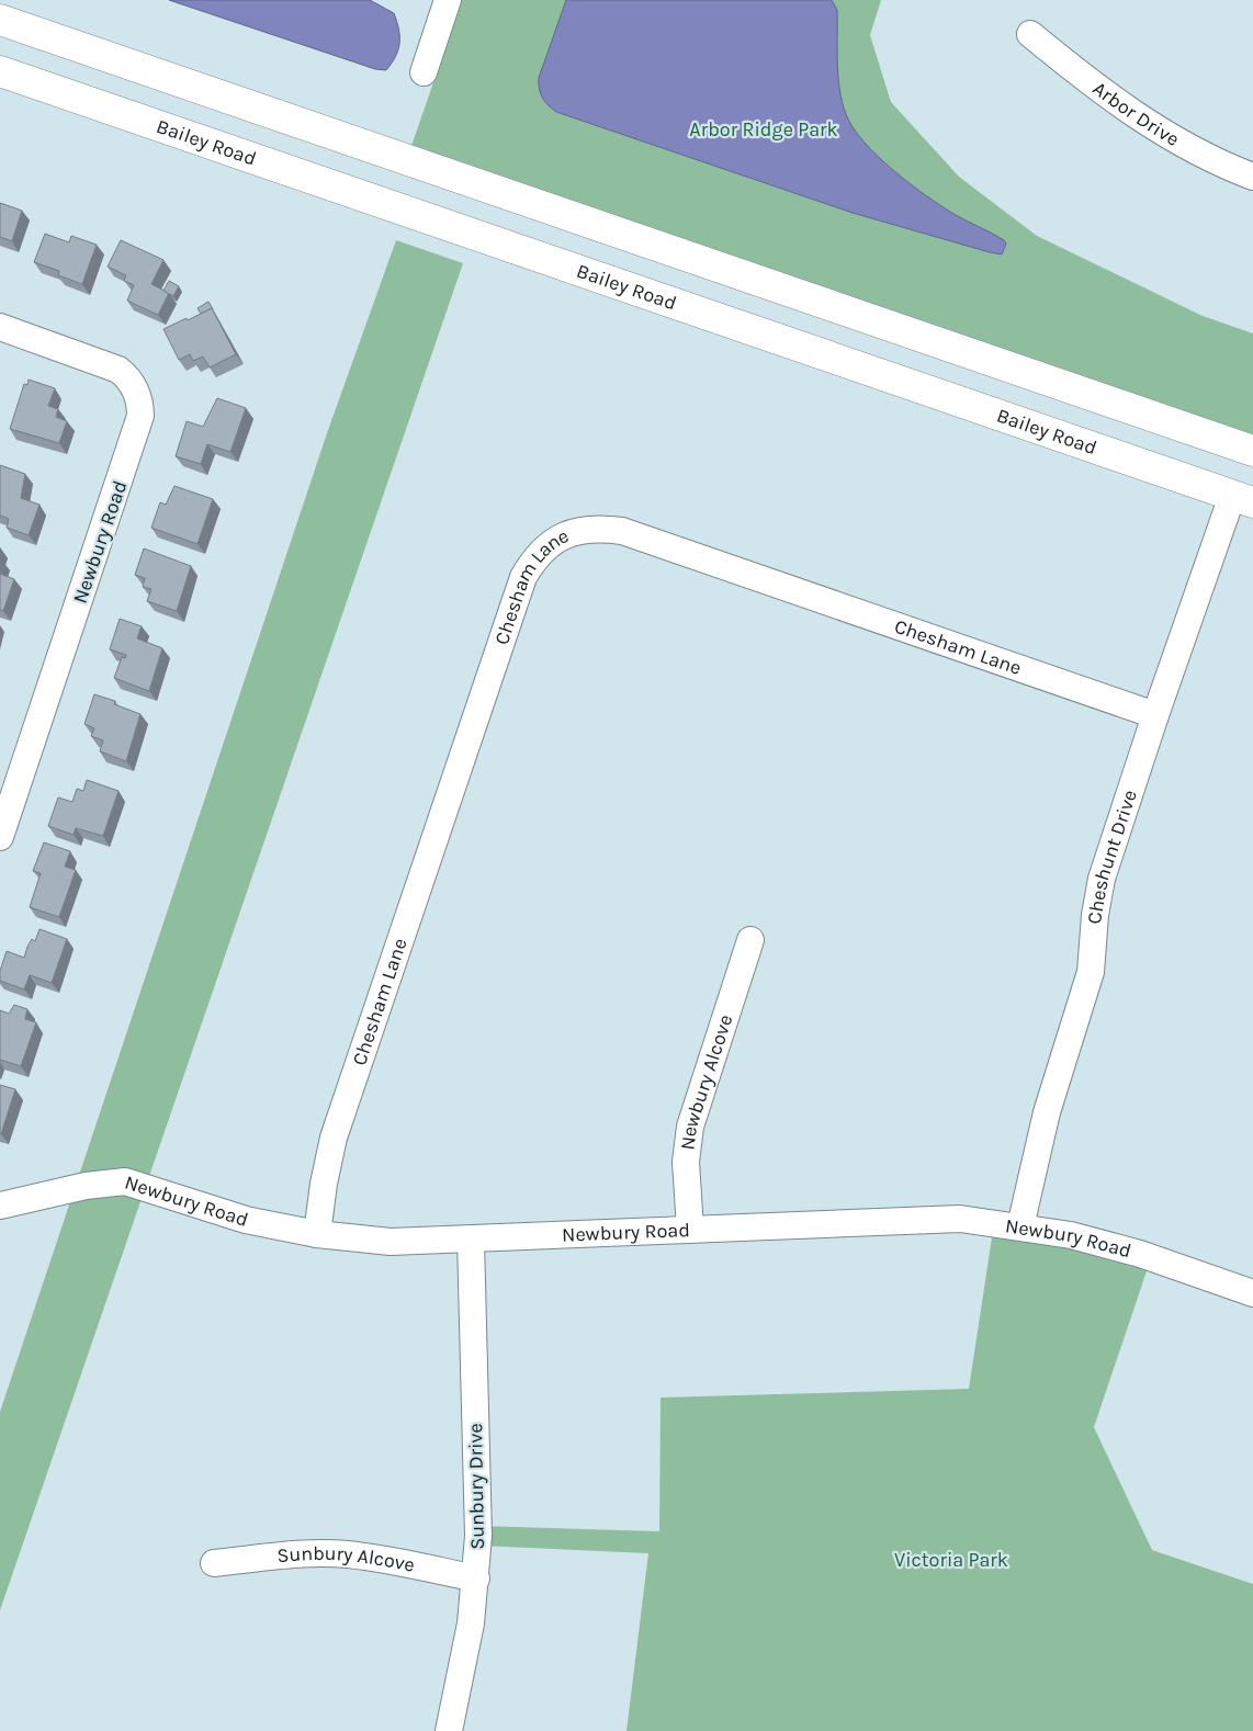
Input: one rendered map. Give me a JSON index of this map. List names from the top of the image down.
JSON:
{
  "streets": {
    "main road": ["Bailey Road"],
    "street": [
      "Arbor Drive",
      "Newbury Road",
      "Chesham Lane",
      "Cheshunt Drive",
      "Newbury Alcove",
      "Sunbury Drive",
      "Sunbury Alcove"
    ]
  },
  "crossings": [
    ["Bailey Road", "Cheshunt Drive"],
    ["Newbury Road", "Chesham Lane"],
    ["Newbury Road", "Cheshunt Drive"],
    ["Newbury Road", "Newbury Alcove"],
    ["Newbury Road", "Sunbury Drive"],
    ["Chesham Lane", "Cheshunt Drive"],
    ["Sunbury Drive", "Sunbury Alcove"]
  ],
  "parks": ["Arbor Ridge Park", "Victoria Park"]
}
